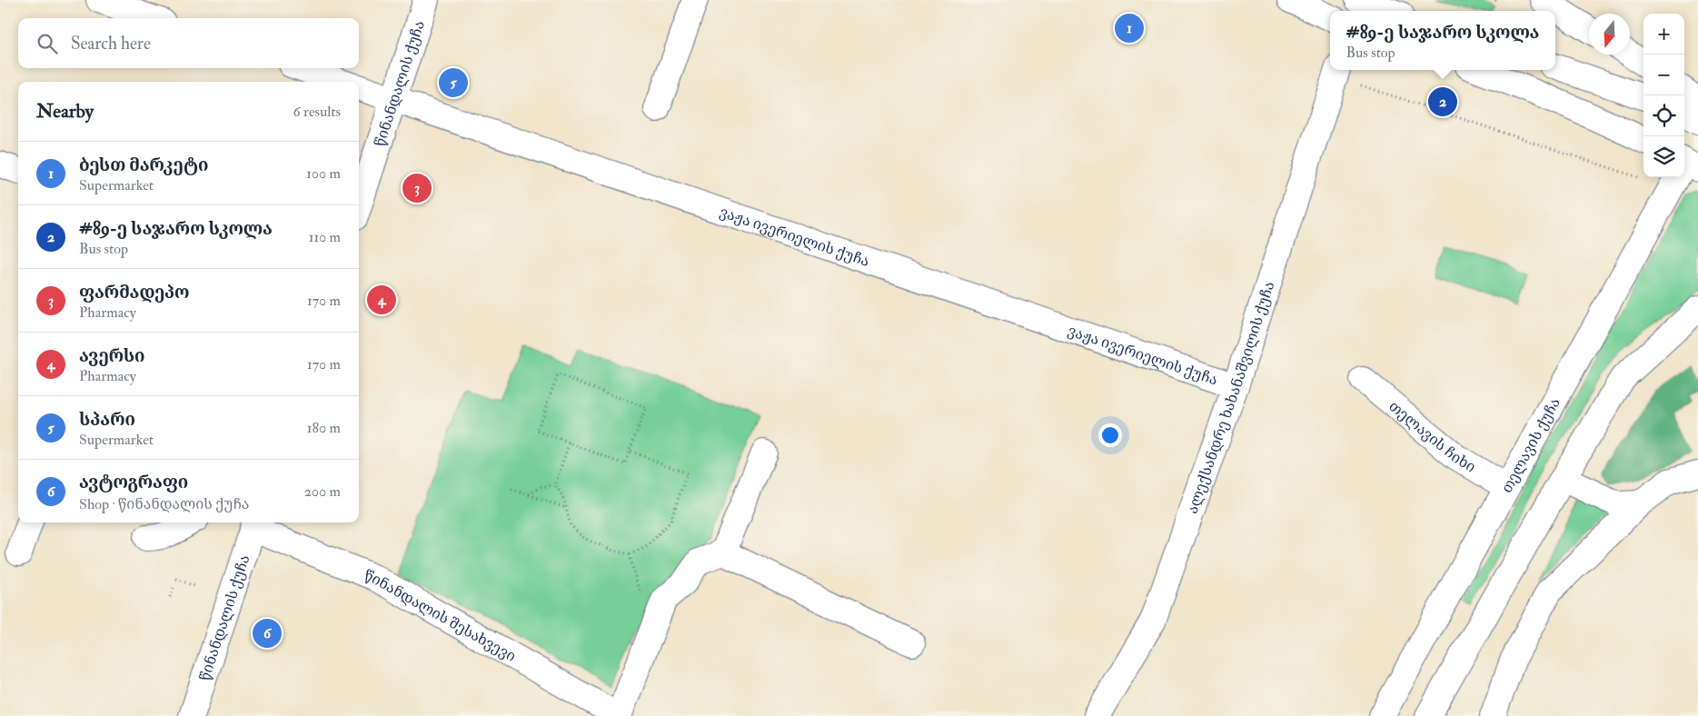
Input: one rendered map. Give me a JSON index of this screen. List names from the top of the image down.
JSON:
{
  "streets": {
    "street": [
      "წინანდალის ქუჩა",
      "ვაჟა ივერიელის ქუჩა",
      "ალექსანდრე ხახანაშვილის ქუჩა",
      "თელავის ჩიხი",
      "თელავის ქუჩა",
      "წინანდალის შესახვევი"
    ]
  },
  "crossings": [
    ["წინანდალის ქუჩა", "ვაჟა ივერიელის ქუჩა"],
    ["წინანდალის ქუჩა", "წინანდალის შესახვევი"],
    ["ვაჟა ივერიელის ქუჩა", "ალექსანდრე ხახანაშვილის ქუჩა"],
    ["თელავის ჩიხი", "თელავის ქუჩა"]
  ],
  "north": "bottom",
  "page": {
    "popup": ["#89-ე საჯარო სკოლა", "Bus stop"],
    "pins": [
      "1",
      "5",
      "2",
      "3",
      "4",
      "6"
    ],
    "map_buttons": ["+", "−"],
    "search": "Search here",
    "heading": ["Nearby", "6 results"],
    "list": [
      {
        "mark": "1",
        "name": "ბესთ მარკეტი",
        "note": "Supermarket",
        "value": "100 m"
      },
      {
        "mark": "2",
        "name": "#89-ე საჯარო სკოლა",
        "note": "Bus stop",
        "value": "110 m"
      },
      {
        "mark": "3",
        "name": "ფარმადეპო",
        "note": "Pharmacy",
        "value": "170 m"
      },
      {
        "mark": "4",
        "name": "ავერსი",
        "note": "Pharmacy",
        "value": "170 m"
      },
      {
        "mark": "5",
        "name": "სპარი",
        "note": "Supermarket",
        "value": "180 m"
      },
      {
        "mark": "6",
        "name": "ავტოგრაფი",
        "note": "Shop · წინანდალის ქუჩა",
        "value": "200 m"
      }
    ]
  }
}
